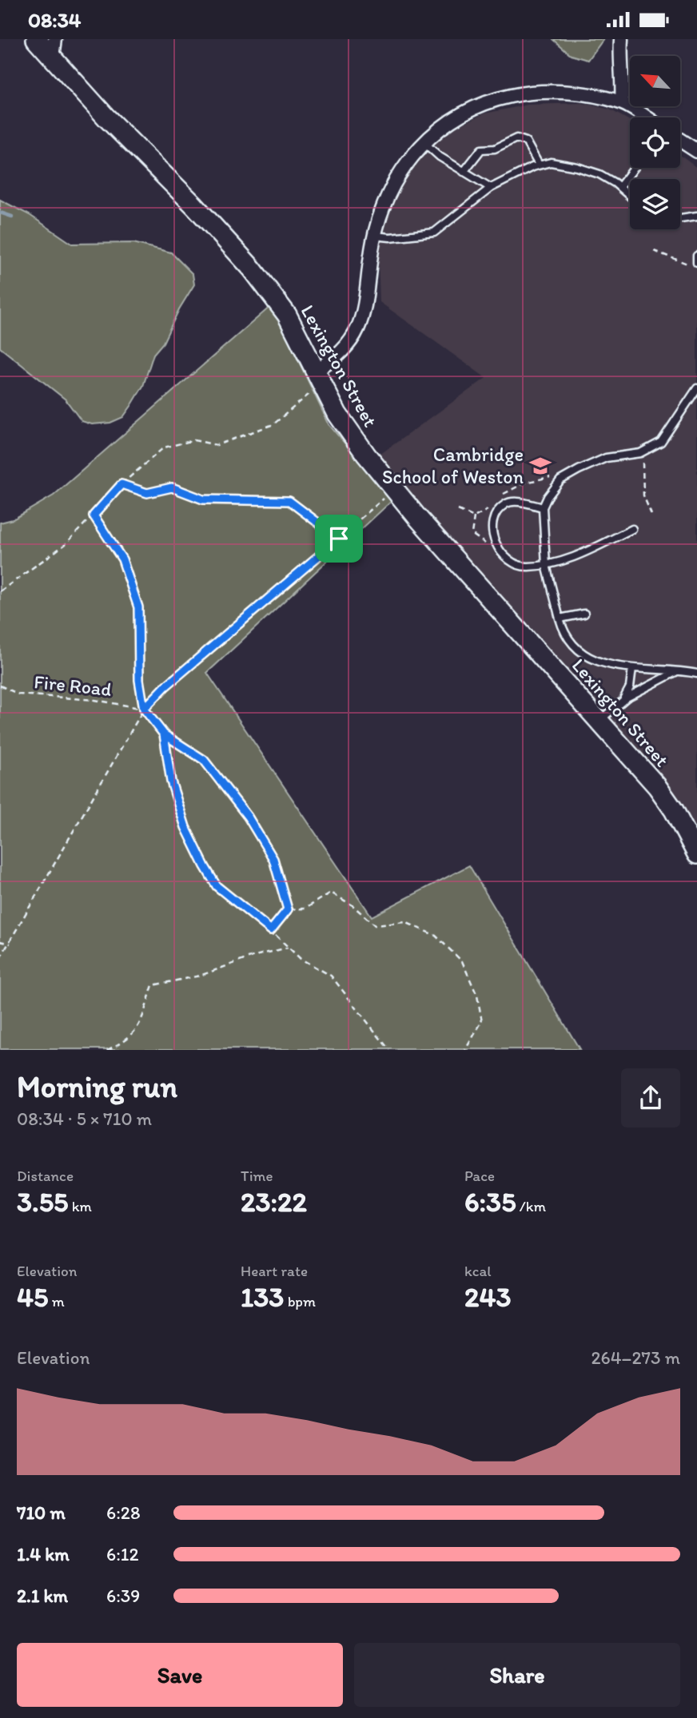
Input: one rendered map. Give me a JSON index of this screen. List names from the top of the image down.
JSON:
{
  "streets": {
    "street": ["Lexington Street"],
    "path": ["Fire Road"]
  },
  "places": {
    "school or university": ["Cambridge School of Weston"]
  },
  "north": "top left",
  "page": {
    "status": "08:34",
    "heading": ["Morning run", "08:34 · 5 × 710 m"],
    "stats": [
      ["Distance", "3.55 km"],
      ["Time", "23:22"],
      ["Pace", "6:35 /km"],
      ["Elevation", "45 m"],
      ["Heart rate", "133 bpm"],
      ["kcal", "243"]
    ],
    "chart": ["Elevation", "264–273 m"],
    "list": [
      {
        "name": "710 m",
        "note": "6:28"
      },
      {
        "name": "1.4 km",
        "note": "6:12"
      },
      {
        "name": "2.1 km",
        "note": "6:39"
      }
    ],
    "buttons": ["Save", "Share"]
  }
}
